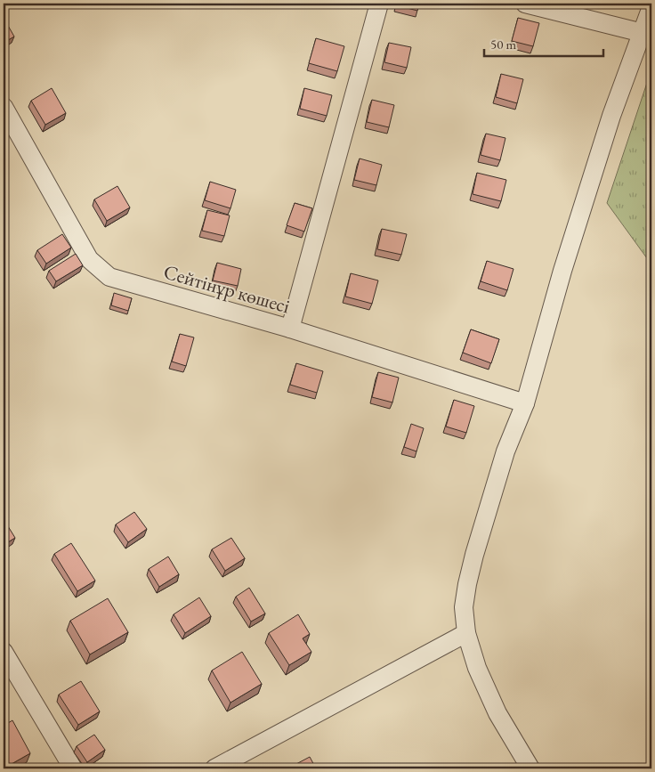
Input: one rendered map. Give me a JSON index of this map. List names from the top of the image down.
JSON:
{
  "streets": {
    "street": ["Сейтінұр көшесі"]
  },
  "scale_bar": "50 m"
}
